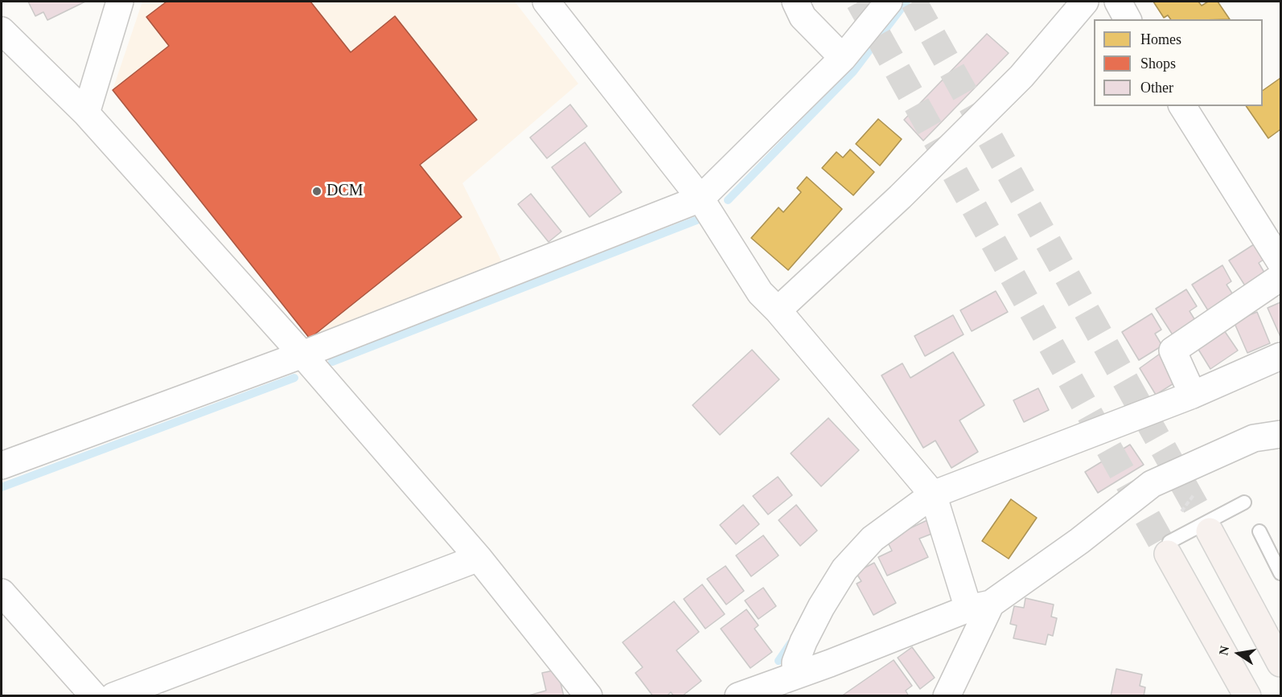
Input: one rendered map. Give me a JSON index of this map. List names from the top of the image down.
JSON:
{
  "places": ["DCM"],
  "legend": ["Homes", "Shops", "Other"],
  "north": "left"
}
